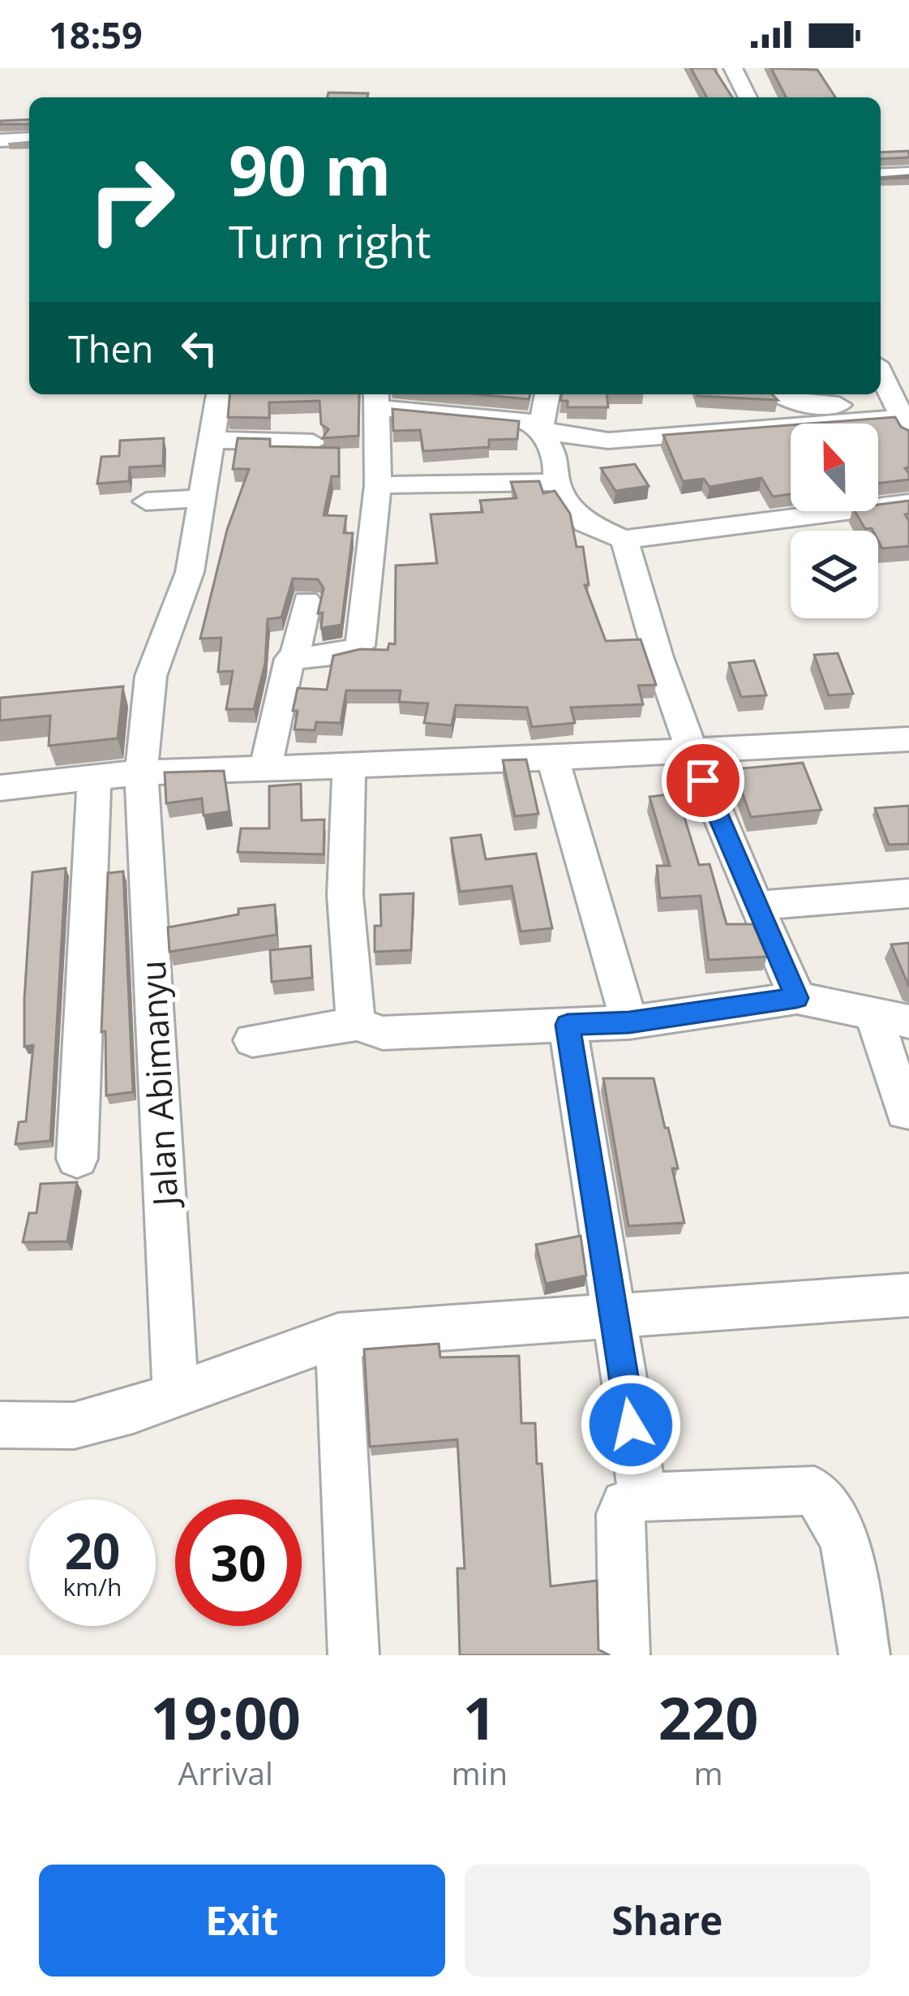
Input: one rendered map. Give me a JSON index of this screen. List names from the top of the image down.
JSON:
{
  "streets": {
    "street": ["Jalan Abimanyu"]
  },
  "north": "top",
  "page": {
    "status": "18:59",
    "turn": ["90 m", "Turn right"],
    "then": "Then",
    "speed": "20 km/h",
    "limit": "30",
    "eta": [
      "19:00",
      "Arrival",
      "1",
      "min",
      "220",
      "m"
    ],
    "buttons": ["Exit", "Share"]
  }
}
